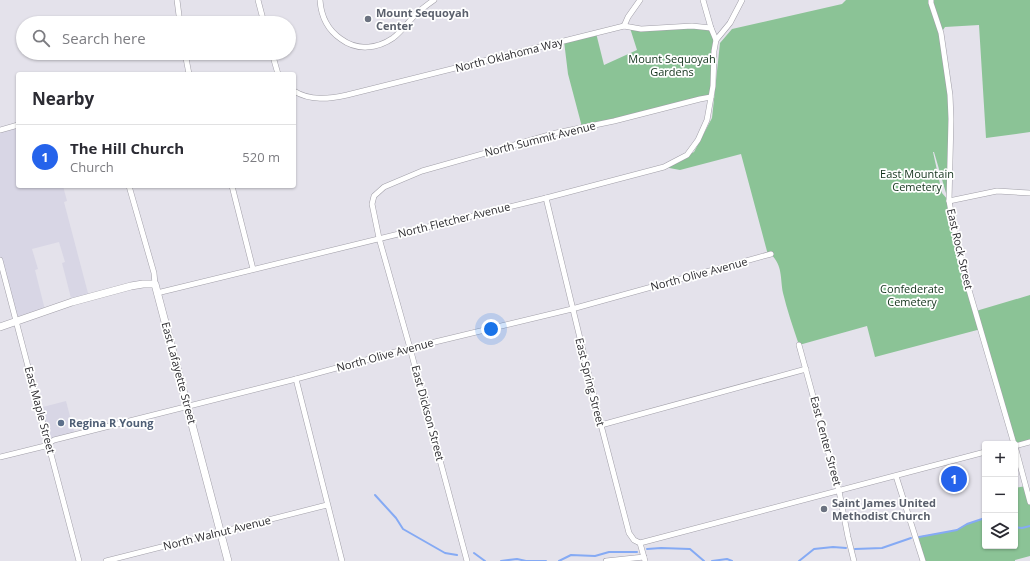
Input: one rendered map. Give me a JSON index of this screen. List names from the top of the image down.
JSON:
{
  "streets": {
    "main road": ["East Lafayette Street"],
    "street": [
      "North Oklahoma Way",
      "North Summit Avenue",
      "North Fletcher Avenue",
      "East Rock Street",
      "North Olive Avenue",
      "East Spring Street",
      "East Maple Street",
      "East Dickson Street",
      "East Center Street",
      "North Walnut Avenue"
    ]
  },
  "crossings": [
    ["North Summit Avenue", "North Fletcher Avenue"],
    ["North Summit Avenue", "East Dickson Street"],
    ["North Fletcher Avenue", "East Lafayette Street"],
    ["North Fletcher Avenue", "East Spring Street"],
    ["North Fletcher Avenue", "East Dickson Street"],
    ["North Olive Avenue", "East Lafayette Street"],
    ["North Olive Avenue", "East Spring Street"],
    ["North Olive Avenue", "East Maple Street"],
    ["North Olive Avenue", "East Dickson Street"],
    ["East Lafayette Street", "North Walnut Avenue"]
  ],
  "parks": ["Mount Sequoyah Gardens", "East Mountain Cemetery", "Confederate Cemetery"],
  "places": ["Mount Sequoyah Center", "Regina R Young", "Saint James United Methodist Church"],
  "page": {
    "search": "Search here",
    "heading": "Nearby",
    "list": [
      {
        "mark": "1",
        "name": "The Hill Church",
        "note": "Church",
        "value": "520 m"
      }
    ],
    "map_buttons": ["+", "−"],
    "pins": "1"
  }
}
